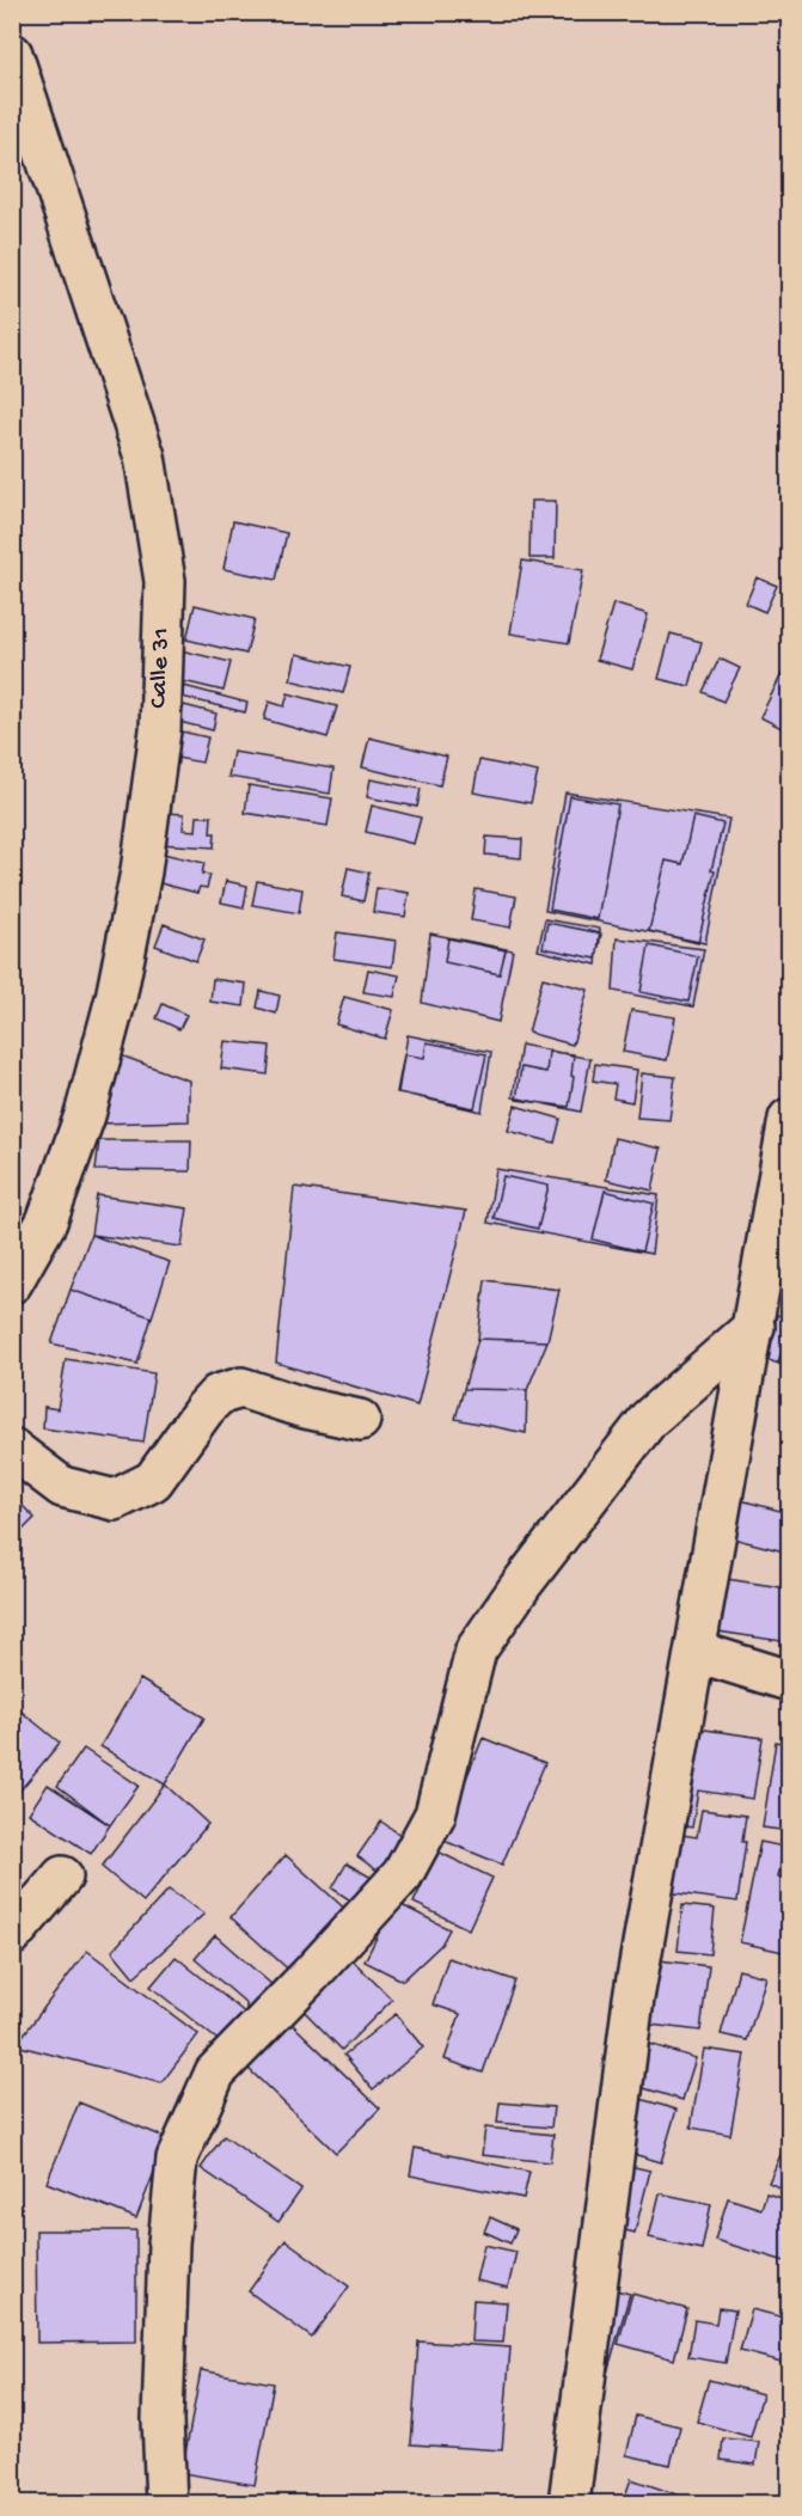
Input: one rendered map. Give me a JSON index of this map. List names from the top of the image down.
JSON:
{
  "streets": {
    "street": ["Calle 31"]
  }
}
